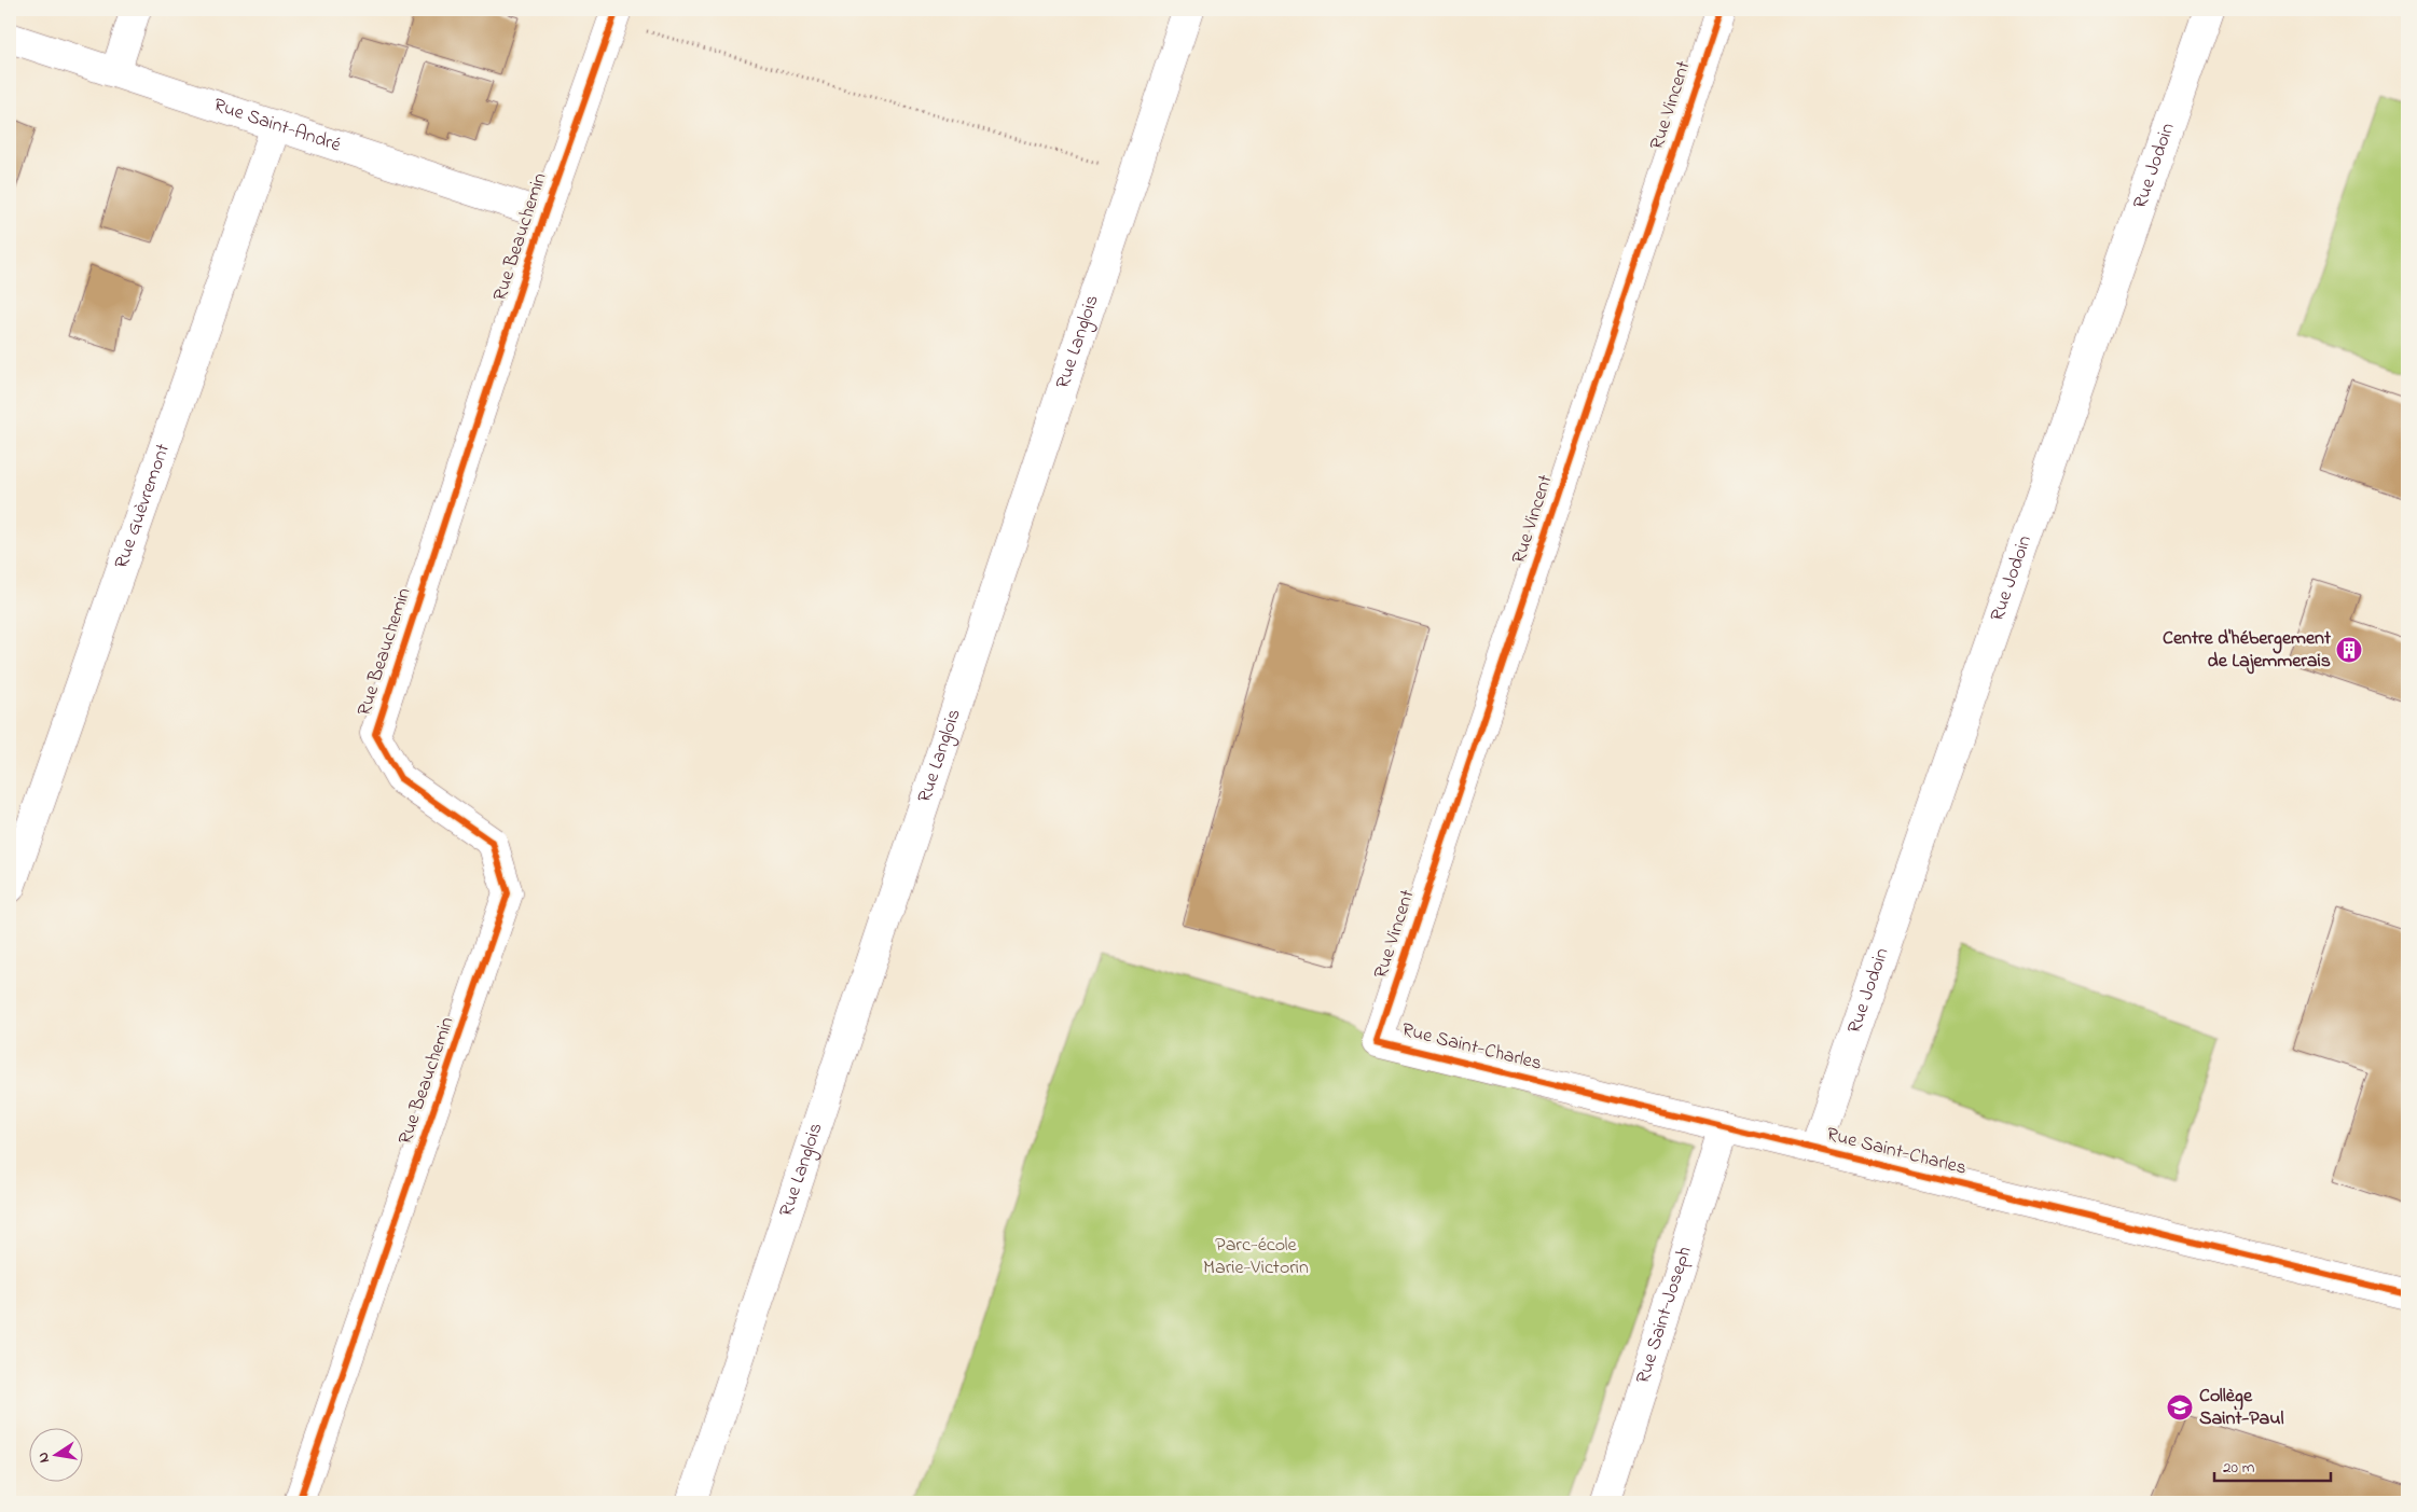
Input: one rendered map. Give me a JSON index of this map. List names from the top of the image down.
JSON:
{
  "streets": {
    "street": [
      "Rue Vincent",
      "Rue Saint-André",
      "Rue Jodoin",
      "Rue Beauchemin",
      "Rue Langlois",
      "Rue Guèvremont",
      "Rue Saint-Charles",
      "Rue Saint-Joseph"
    ]
  },
  "crossings": [
    ["Rue Vincent", "Rue Saint-Charles"],
    ["Rue Saint-André", "Rue Beauchemin"],
    ["Rue Saint-André", "Rue Guèvremont"],
    ["Rue Jodoin", "Rue Saint-Charles"],
    ["Rue Saint-Charles", "Rue Saint-Joseph"]
  ],
  "parks": ["Parc-école Marie-Victorin"],
  "places": {
    "building": ["Centre d'hébergement de Lajemmerais"],
    "school or university": ["Collège Saint-Paul"]
  },
  "scale_bar": "20 m",
  "north": "left"
}
